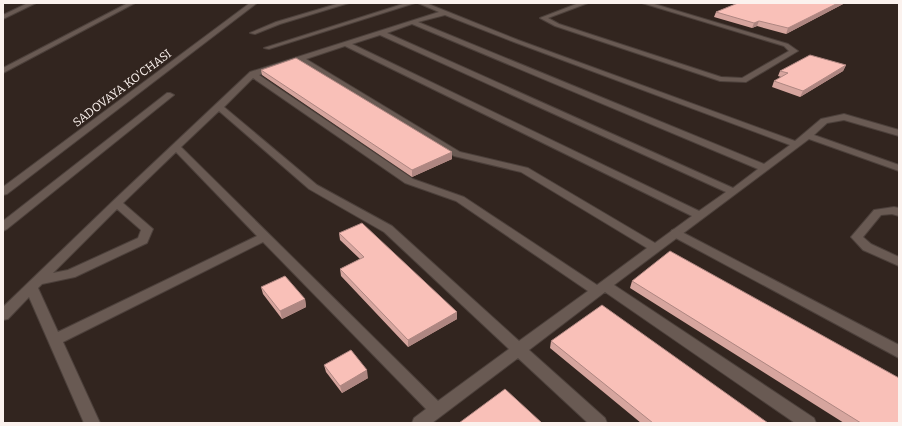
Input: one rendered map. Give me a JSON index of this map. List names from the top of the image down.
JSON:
{
  "streets": {
    "street": ["SADOVAYA KO'CHASI"]
  }
}
